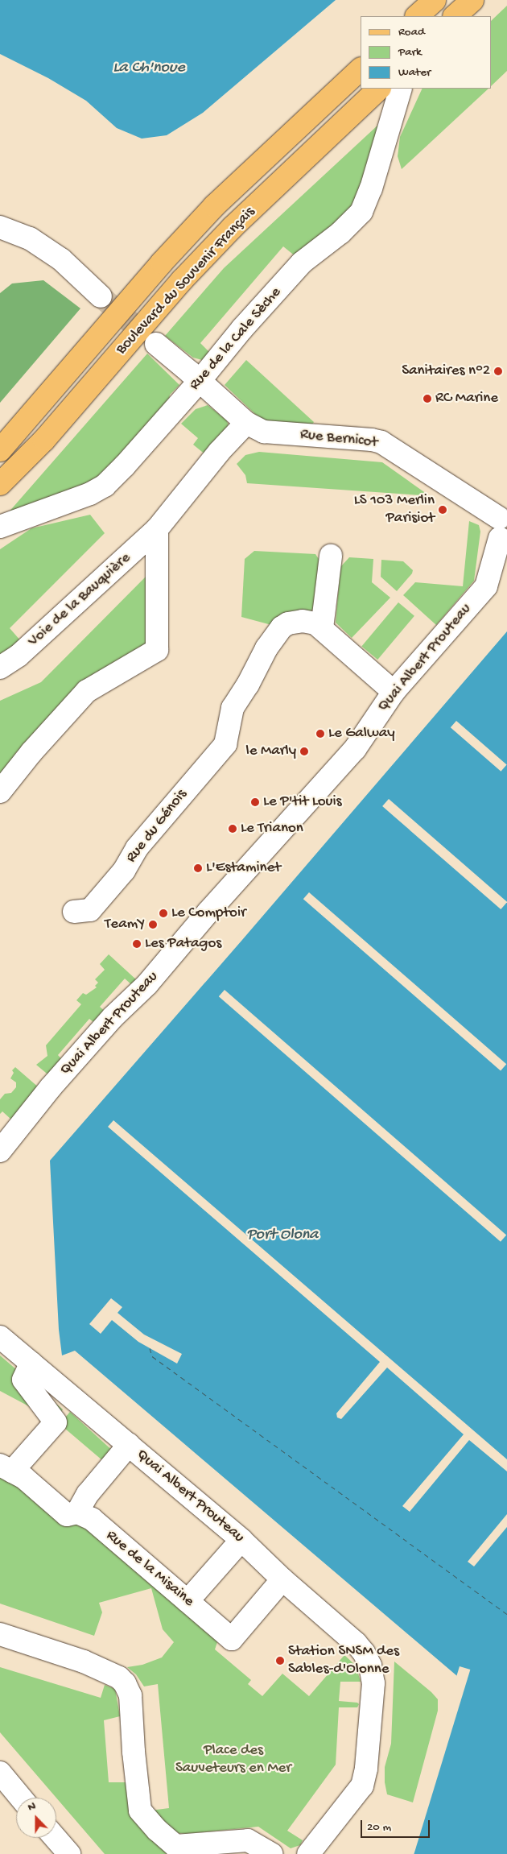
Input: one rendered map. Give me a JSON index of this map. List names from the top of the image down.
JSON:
{
  "streets": {
    "main road": ["Boulevard du Souvenir Français"],
    "street": [
      "Rue de la Cale Sèche",
      "Rue Bernicot",
      "Voie de la Bauquière",
      "Quai Albert Prouteau",
      "Rue du Génois",
      "Rue de la Misaine"
    ]
  },
  "crossings": [
    ["Rue de la Cale Sèche", "Rue Bernicot"],
    ["Rue Bernicot", "Voie de la Bauquière"],
    ["Rue Bernicot", "Quai Albert Prouteau"],
    ["Quai Albert Prouteau", "Rue de la Misaine"]
  ],
  "water": ["La Ch'noue", "Port Olona"],
  "parks": ["Place des Sauveteurs en Mer"],
  "places": [
    "Sanitaires n°2",
    "RC Marine",
    "LS 103 Merlin Parisiot",
    "Le Galway",
    "le Marly",
    "Le P'tit Louis",
    "Le Trianon",
    "L'Estaminet",
    "Le Comptoir",
    "TeamY",
    "Les Patagos",
    "Station SNSM des Sables-d'Olonne"
  ],
  "legend": ["Road", "Park", "Water"],
  "scale_bar": "20 m",
  "north": "top"
}
